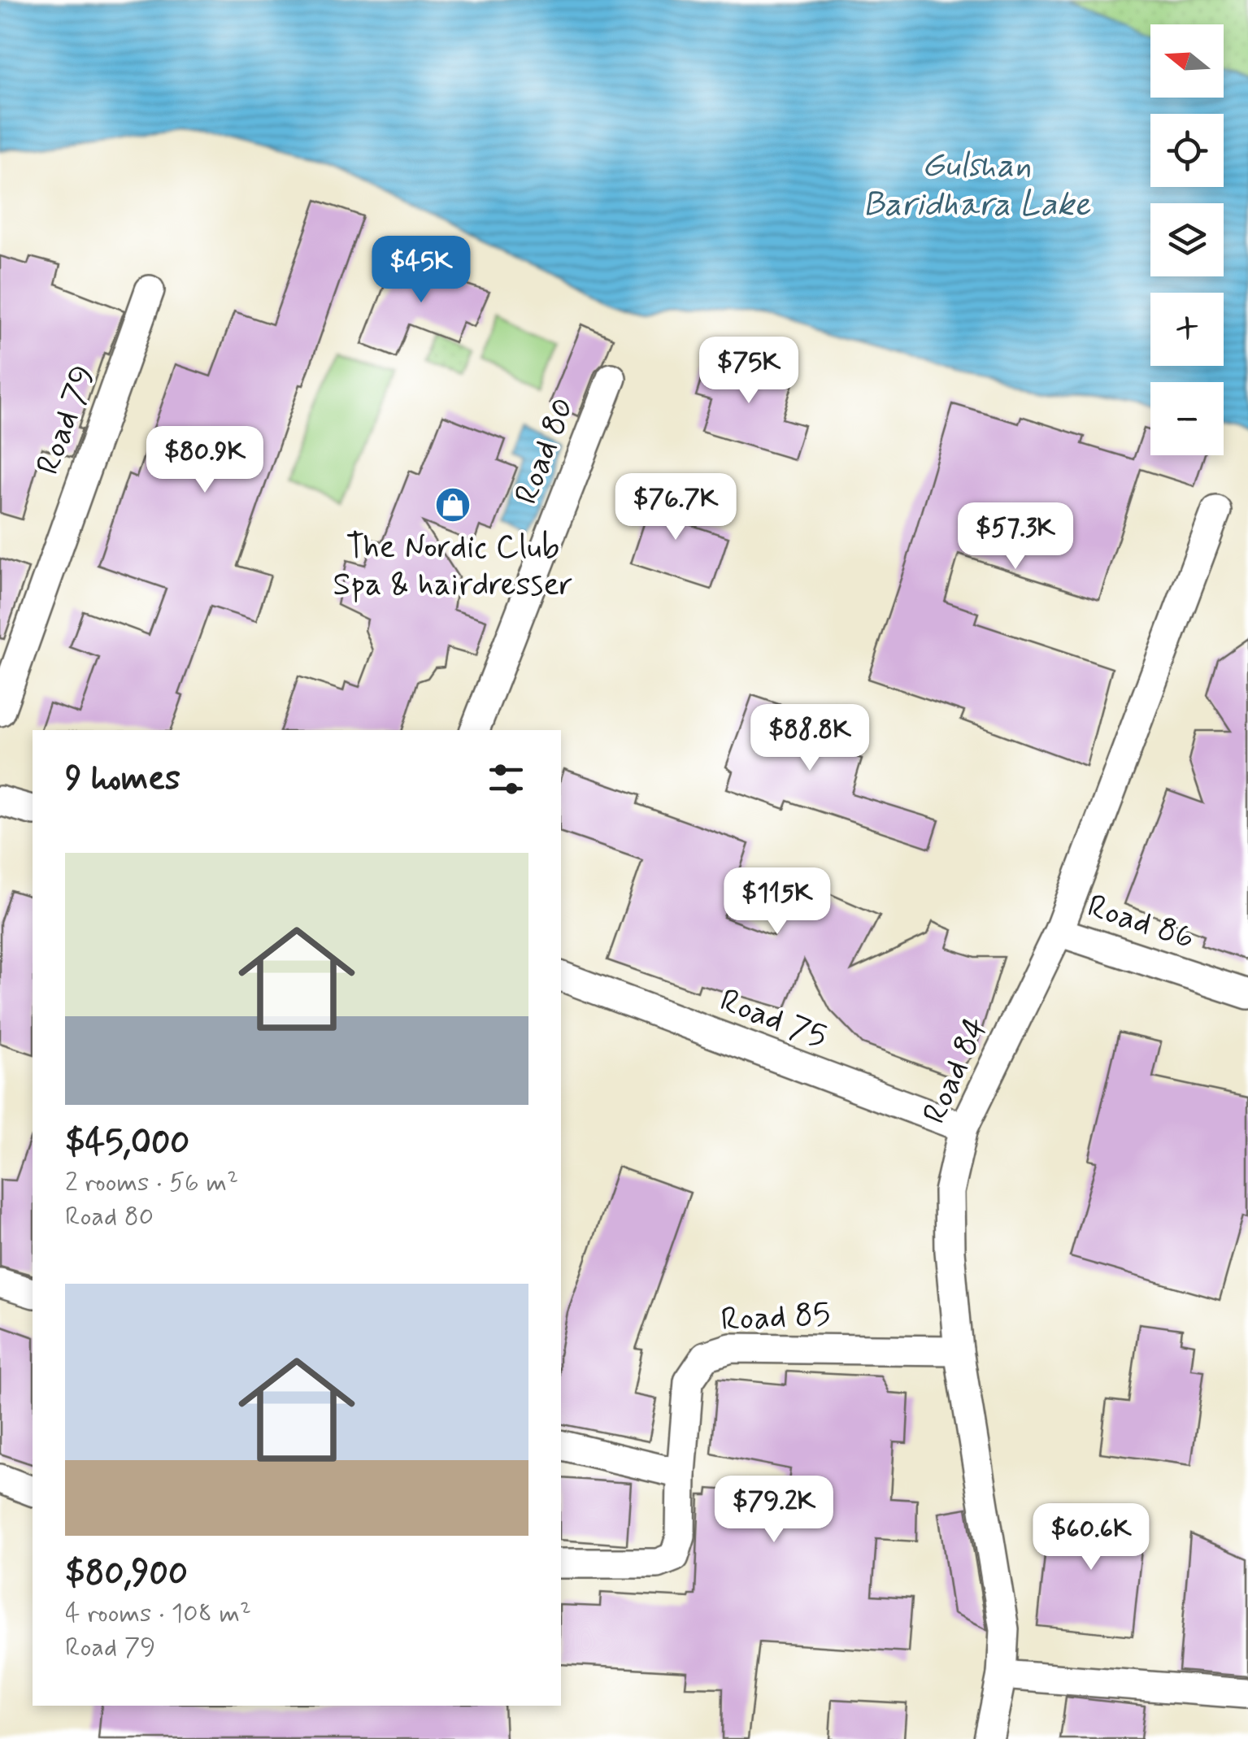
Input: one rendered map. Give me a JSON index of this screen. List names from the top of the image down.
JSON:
{
  "streets": {
    "street": [
      "Road 79",
      "Road 80",
      "Road 86",
      "Road 75",
      "Road 84",
      "Road 85"
    ]
  },
  "crossings": [
    ["Road 86", "Road 84"],
    ["Road 75", "Road 84"],
    ["Road 84", "Road 85"]
  ],
  "water": ["Gulshan Baridhara Lake"],
  "places": {
    "shop": ["The Nordic Club Spa & hairdresser"]
  },
  "north": "left",
  "page": {
    "map_buttons": ["+", "−"],
    "price": [
      "$45K",
      "$75K",
      "$80.9K",
      "$76.7K",
      "$57.3K",
      "$88.8K",
      "$115K",
      "$79.2K",
      "$60.6K"
    ],
    "heading": "9 homes",
    "list": [
      {
        "name": "$45,000",
        "note": "2 rooms · 56 m² · Road 80"
      },
      {
        "name": "$80,900",
        "note": "4 rooms · 108 m² · Road 79"
      }
    ]
  }
}
